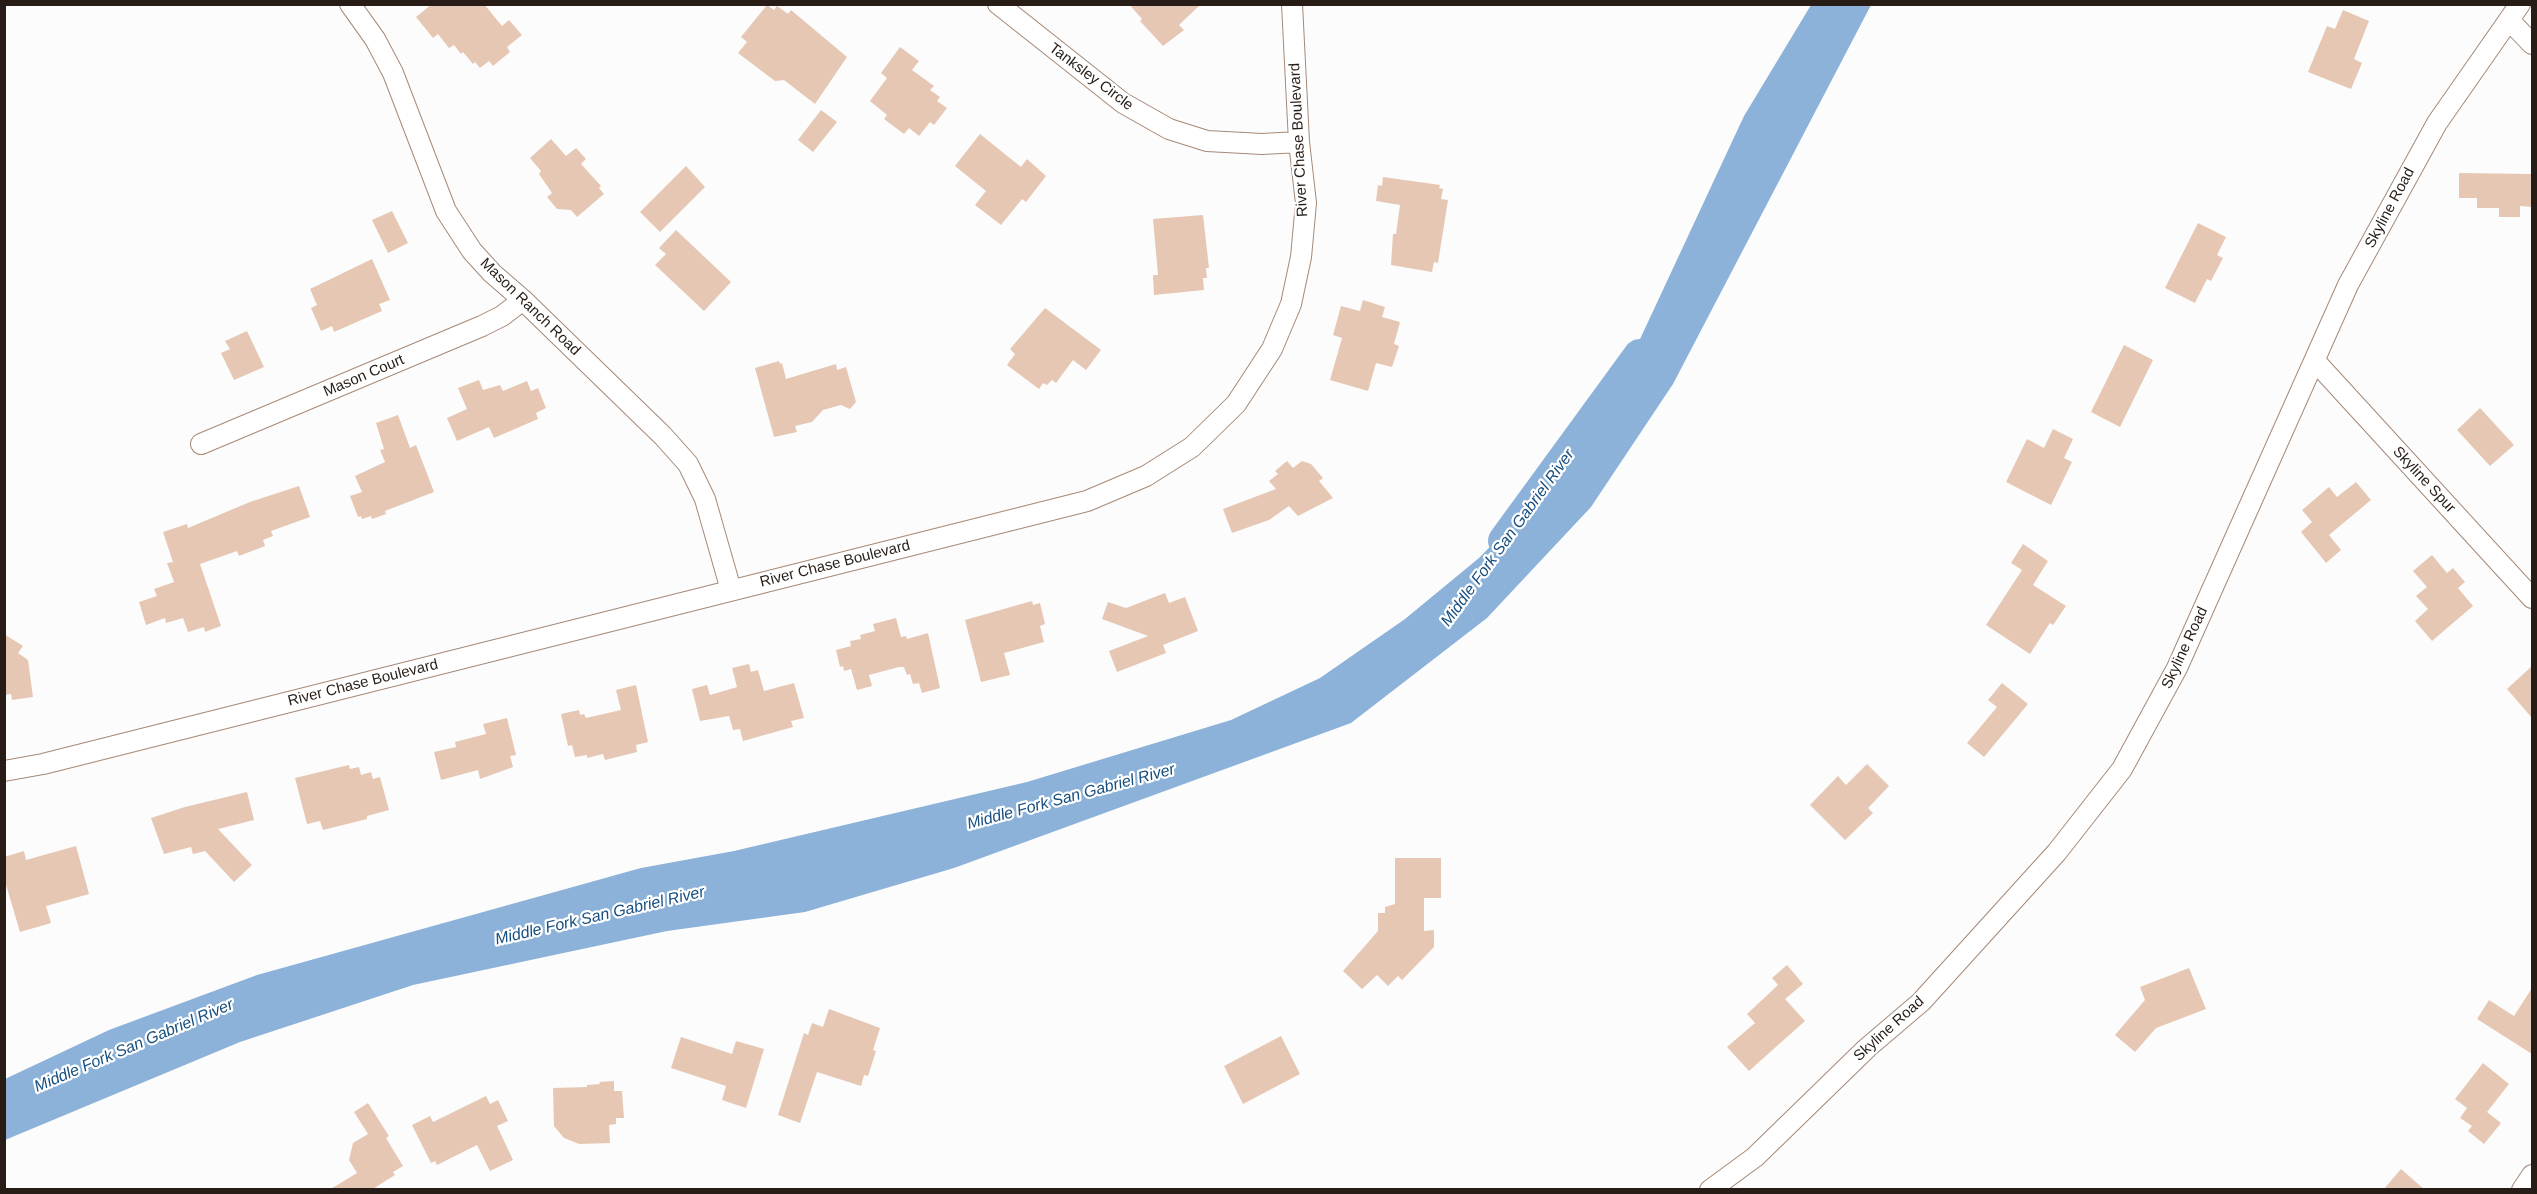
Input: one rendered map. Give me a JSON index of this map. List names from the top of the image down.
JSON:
{
  "streets": {
    "street": [
      "Tanksley Circle",
      "River Chase Boulevard",
      "Skyline Road",
      "Mason Ranch Road",
      "Mason Court",
      "Skyline Spur"
    ]
  },
  "crossings": [
    ["Tanksley Circle", "River Chase Boulevard"],
    ["River Chase Boulevard", "Mason Ranch Road"],
    ["Skyline Road", "Skyline Spur"],
    ["Mason Ranch Road", "Mason Court"]
  ],
  "water": ["Middle Fork San Gabriel River"]
}
